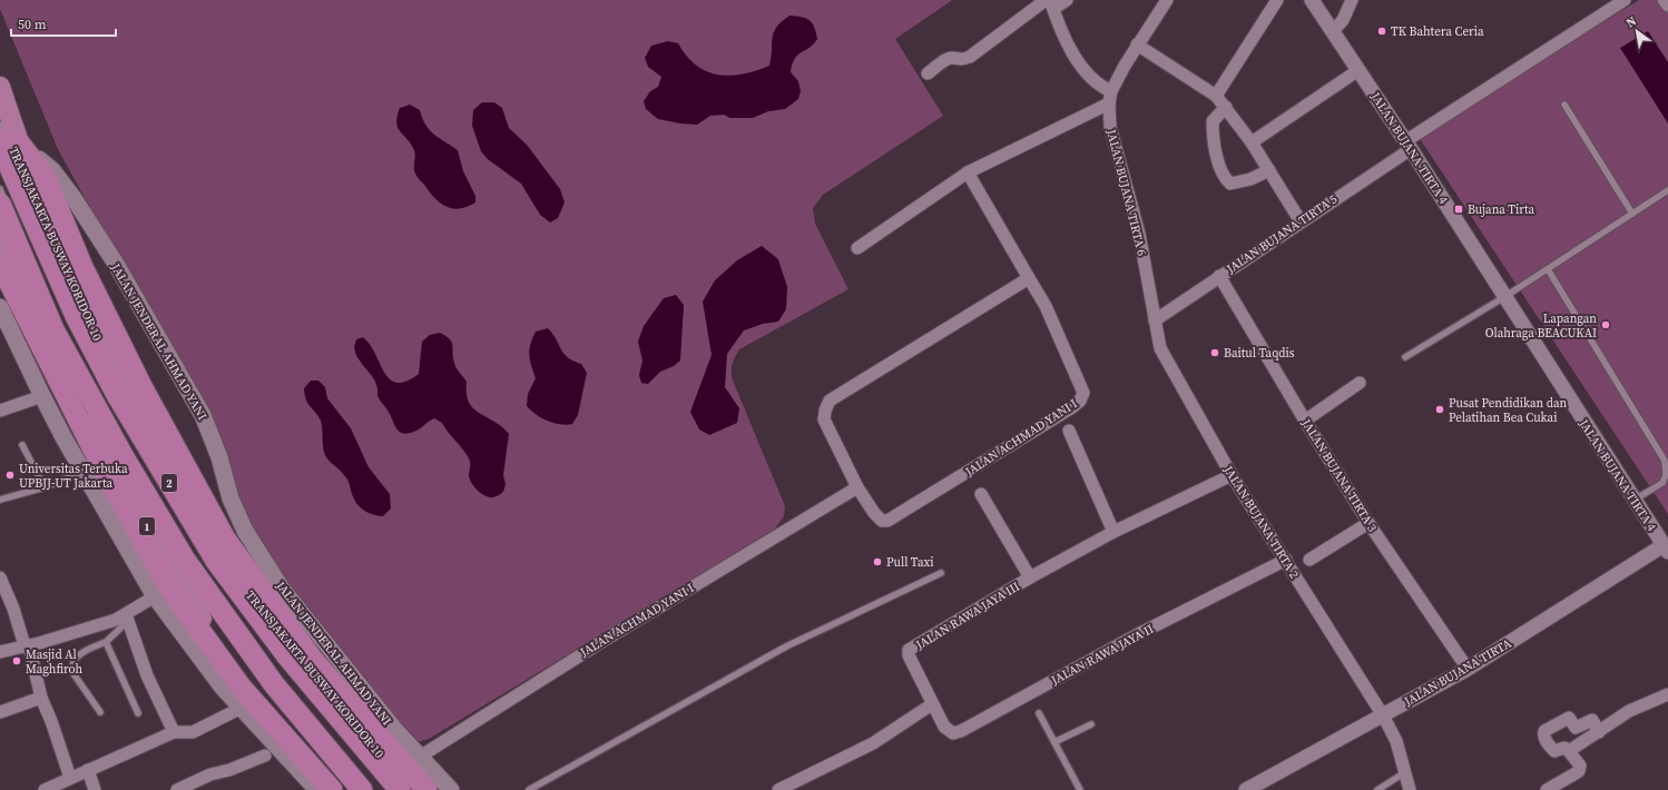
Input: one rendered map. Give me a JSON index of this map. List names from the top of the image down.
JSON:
{
  "streets": {
    "highway": ["JALAN JENDERAL AHMAD YANI", "2", "1"],
    "street": [
      "JALAN BUJANA TIRTA 4",
      "JALAN BUJANA TIRTA 6",
      "JALAN BUJANA TIRTA 5",
      "JALAN ACHMAD YANI I",
      "JALAN BUJANA TIRTA 3",
      "JALAN BUJANA TIRTA 2",
      "JALAN RAWA JAYA III",
      "JALAN RAWA JAYA II",
      "JALAN BUJANA TIRTA"
    ],
    "lane": ["TRANSJAKARTA BUSWAY KORIDOR 10"]
  },
  "crossings": [
    ["JALAN BUJANA TIRTA 4", "JALAN BUJANA TIRTA 5"],
    ["JALAN BUJANA TIRTA 4", "JALAN BUJANA TIRTA"],
    ["JALAN BUJANA TIRTA 6", "JALAN BUJANA TIRTA 5"],
    ["JALAN BUJANA TIRTA 6", "JALAN BUJANA TIRTA 2"],
    ["JALAN BUJANA TIRTA 5", "JALAN BUJANA TIRTA 3"],
    ["JALAN BUJANA TIRTA 5", "JALAN BUJANA TIRTA 2"],
    ["TRANSJAKARTA BUSWAY KORIDOR 10", "JALAN JENDERAL AHMAD YANI"],
    ["TRANSJAKARTA BUSWAY KORIDOR 10", "2"],
    ["JALAN JENDERAL AHMAD YANI", "JALAN ACHMAD YANI I"],
    ["JALAN JENDERAL AHMAD YANI", "2"],
    ["JALAN BUJANA TIRTA 3", "JALAN BUJANA TIRTA"],
    ["JALAN BUJANA TIRTA 2", "JALAN RAWA JAYA III"],
    ["JALAN BUJANA TIRTA 2", "JALAN RAWA JAYA II"],
    ["JALAN BUJANA TIRTA 2", "JALAN BUJANA TIRTA"],
    ["JALAN RAWA JAYA III", "JALAN RAWA JAYA II"]
  ],
  "places": {
    "other": [
      "TK Bahtera Ceria",
      "Lapangan Olahraga BEACUKAI",
      "Baitul Taqdis",
      "Pusat Pendidikan dan Pelatihan Bea Cukai",
      "Universitas Terbuka UPBJJ-UT Jakarta",
      "Pull Taxi",
      "Masjid Al Maghfiroh"
    ],
    "transit": ["Bujana Tirta"]
  },
  "scale_bar": "50 m",
  "north": "top left"
}
